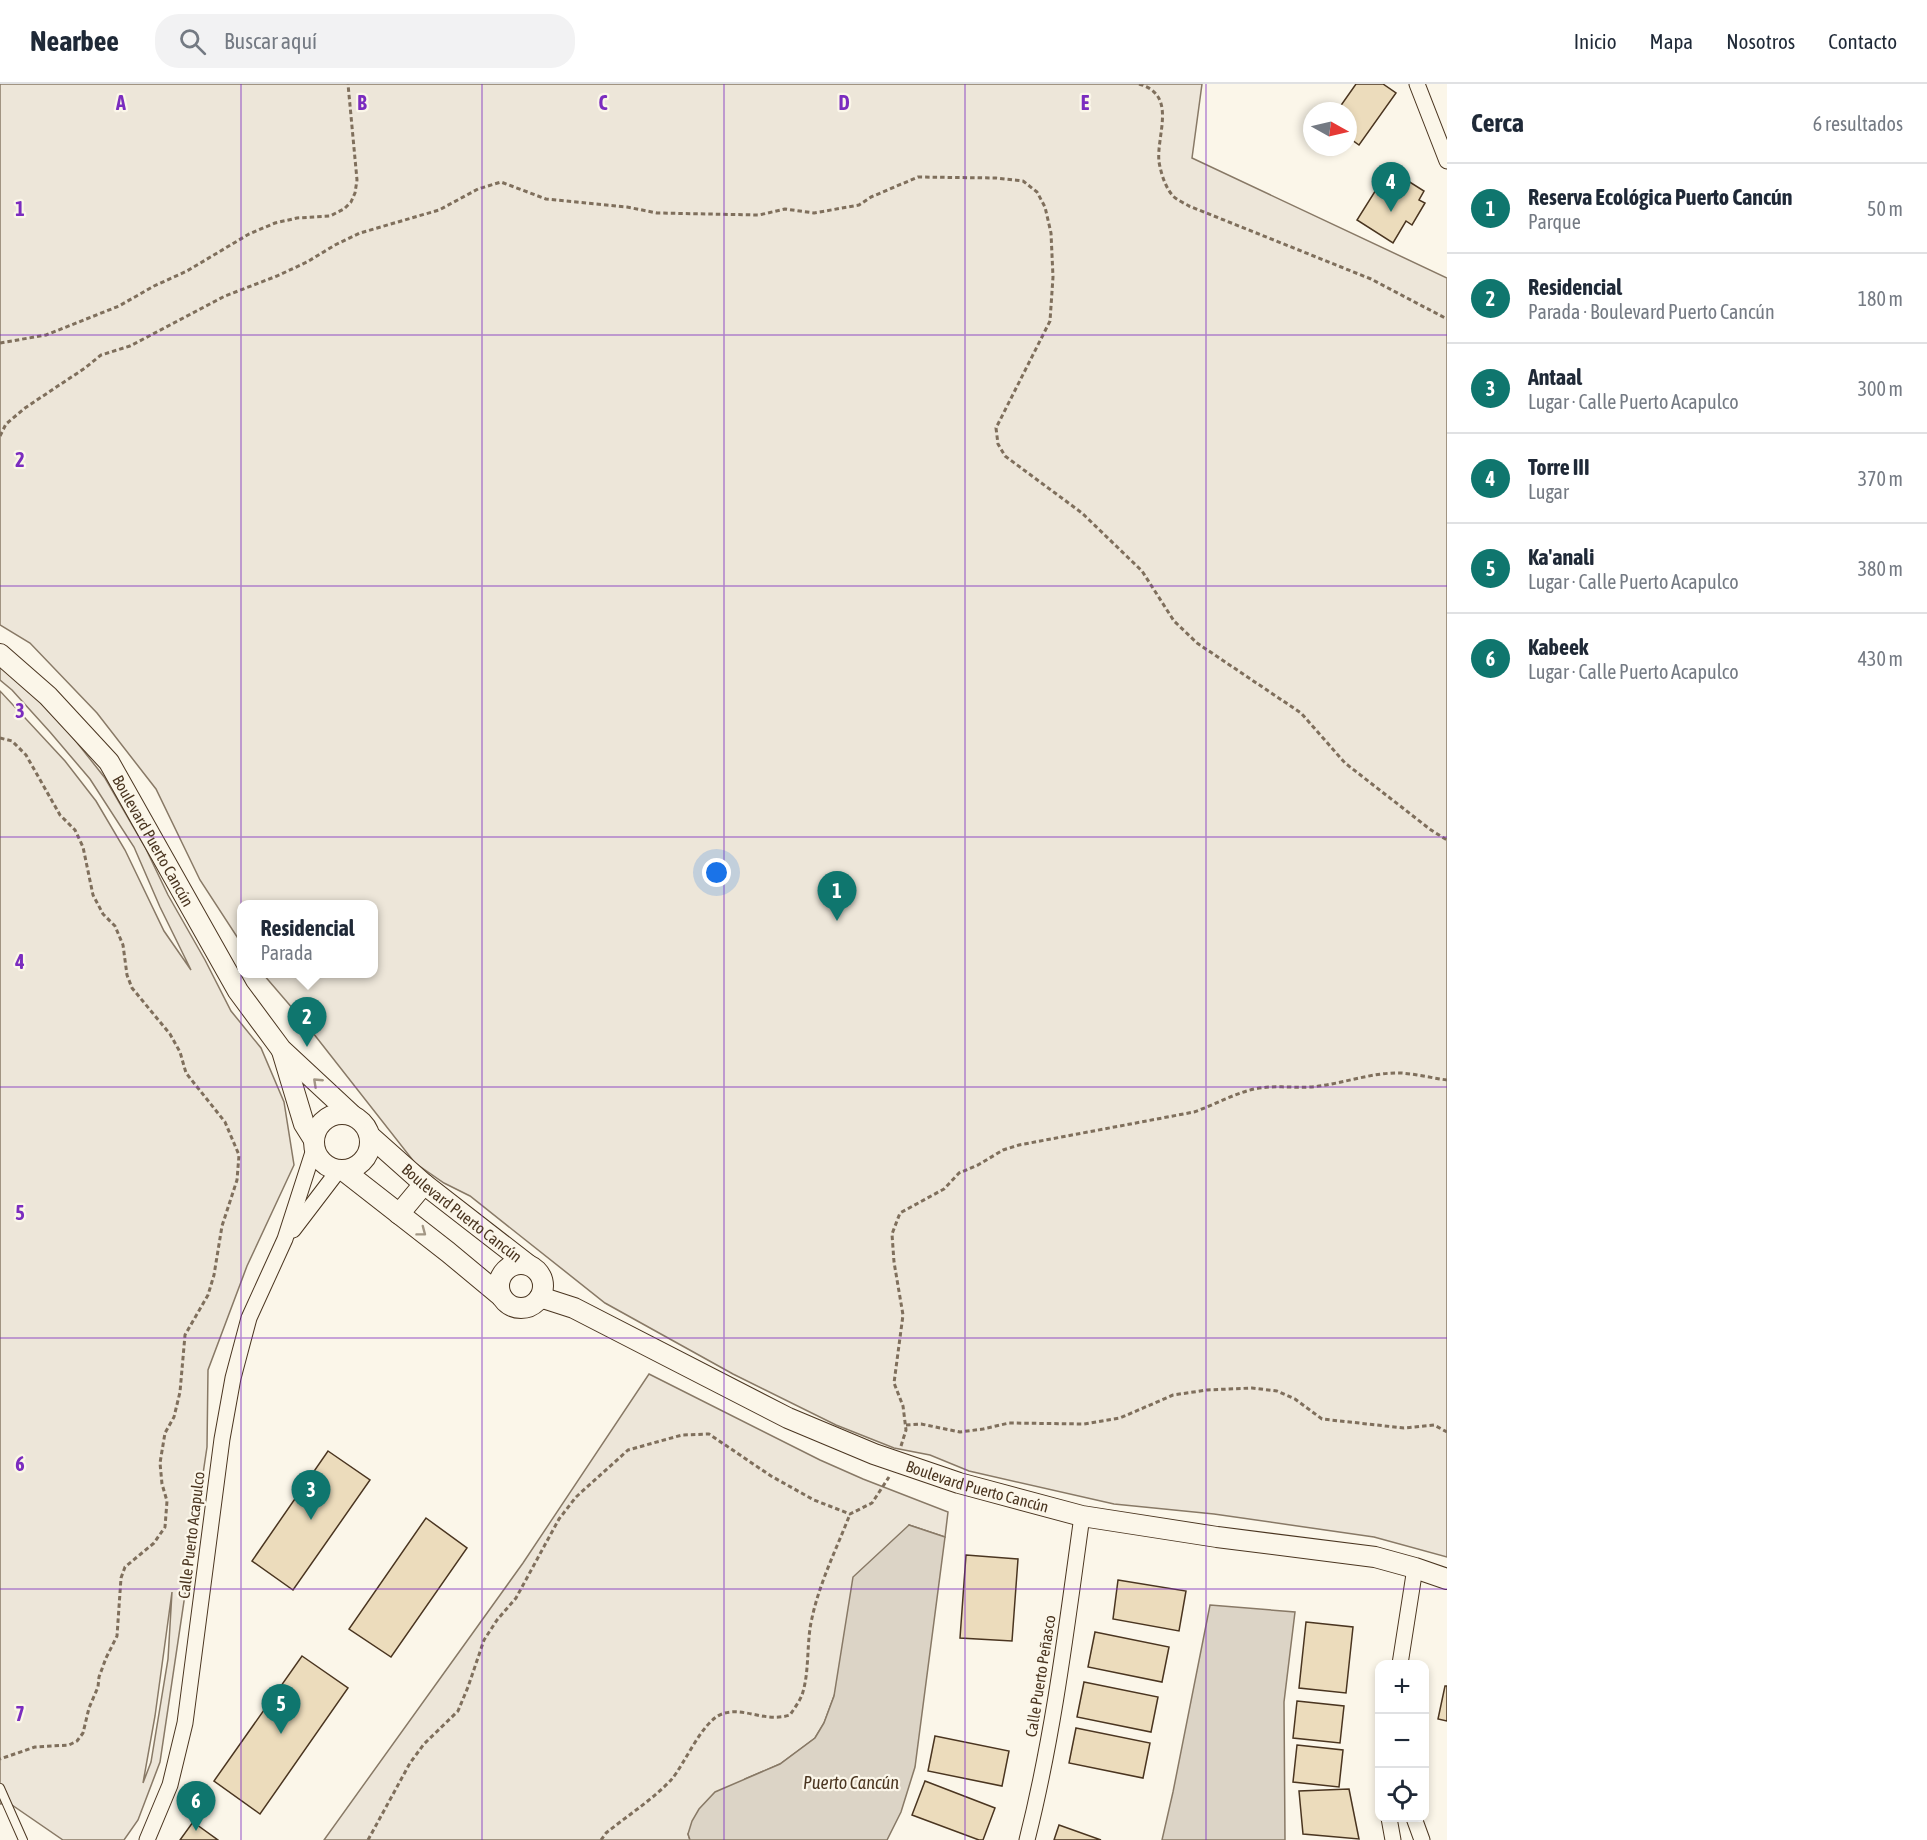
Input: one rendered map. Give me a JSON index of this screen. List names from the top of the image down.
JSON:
{
  "streets": {
    "street": ["Boulevard Puerto Cancún", "Calle Puerto Acapulco", "Calle Puerto Peñasco"]
  },
  "crossings": [
    ["Boulevard Puerto Cancún", "Calle Puerto Acapulco"],
    ["Boulevard Puerto Cancún", "Calle Puerto Peñasco"]
  ],
  "water": ["Puerto Cancún"],
  "north": "right",
  "page": {
    "header": "Nearbee",
    "search": "Buscar aquí",
    "nav": [
      "Inicio",
      "Mapa",
      "Nosotros",
      "Contacto"
    ],
    "heading": ["Cerca", "6 resultados"],
    "pins": [
      "4",
      "1",
      "2",
      "3",
      "5",
      "6"
    ],
    "list": [
      {
        "mark": "1",
        "name": "Reserva Ecológica Puerto Cancún",
        "note": "Parque",
        "value": "50 m"
      },
      {
        "mark": "2",
        "name": "Residencial",
        "note": "Parada · Boulevard Puerto Cancún",
        "value": "180 m"
      },
      {
        "mark": "3",
        "name": "Antaal",
        "note": "Lugar · Calle Puerto Acapulco",
        "value": "300 m"
      },
      {
        "mark": "4",
        "name": "Torre III",
        "note": "Lugar",
        "value": "370 m"
      },
      {
        "mark": "5",
        "name": "Ka'anali",
        "note": "Lugar · Calle Puerto Acapulco",
        "value": "380 m"
      },
      {
        "mark": "6",
        "name": "Kabeek",
        "note": "Lugar · Calle Puerto Acapulco",
        "value": "430 m"
      }
    ],
    "popup": ["Residencial", "Parada"],
    "map_buttons": ["+", "−"]
  },
  "grid": {
    "columns": [
      "A",
      "B",
      "C",
      "D",
      "E"
    ],
    "rows": [
      "1",
      "2",
      "3",
      "4",
      "5",
      "6",
      "7"
    ]
  }
}
